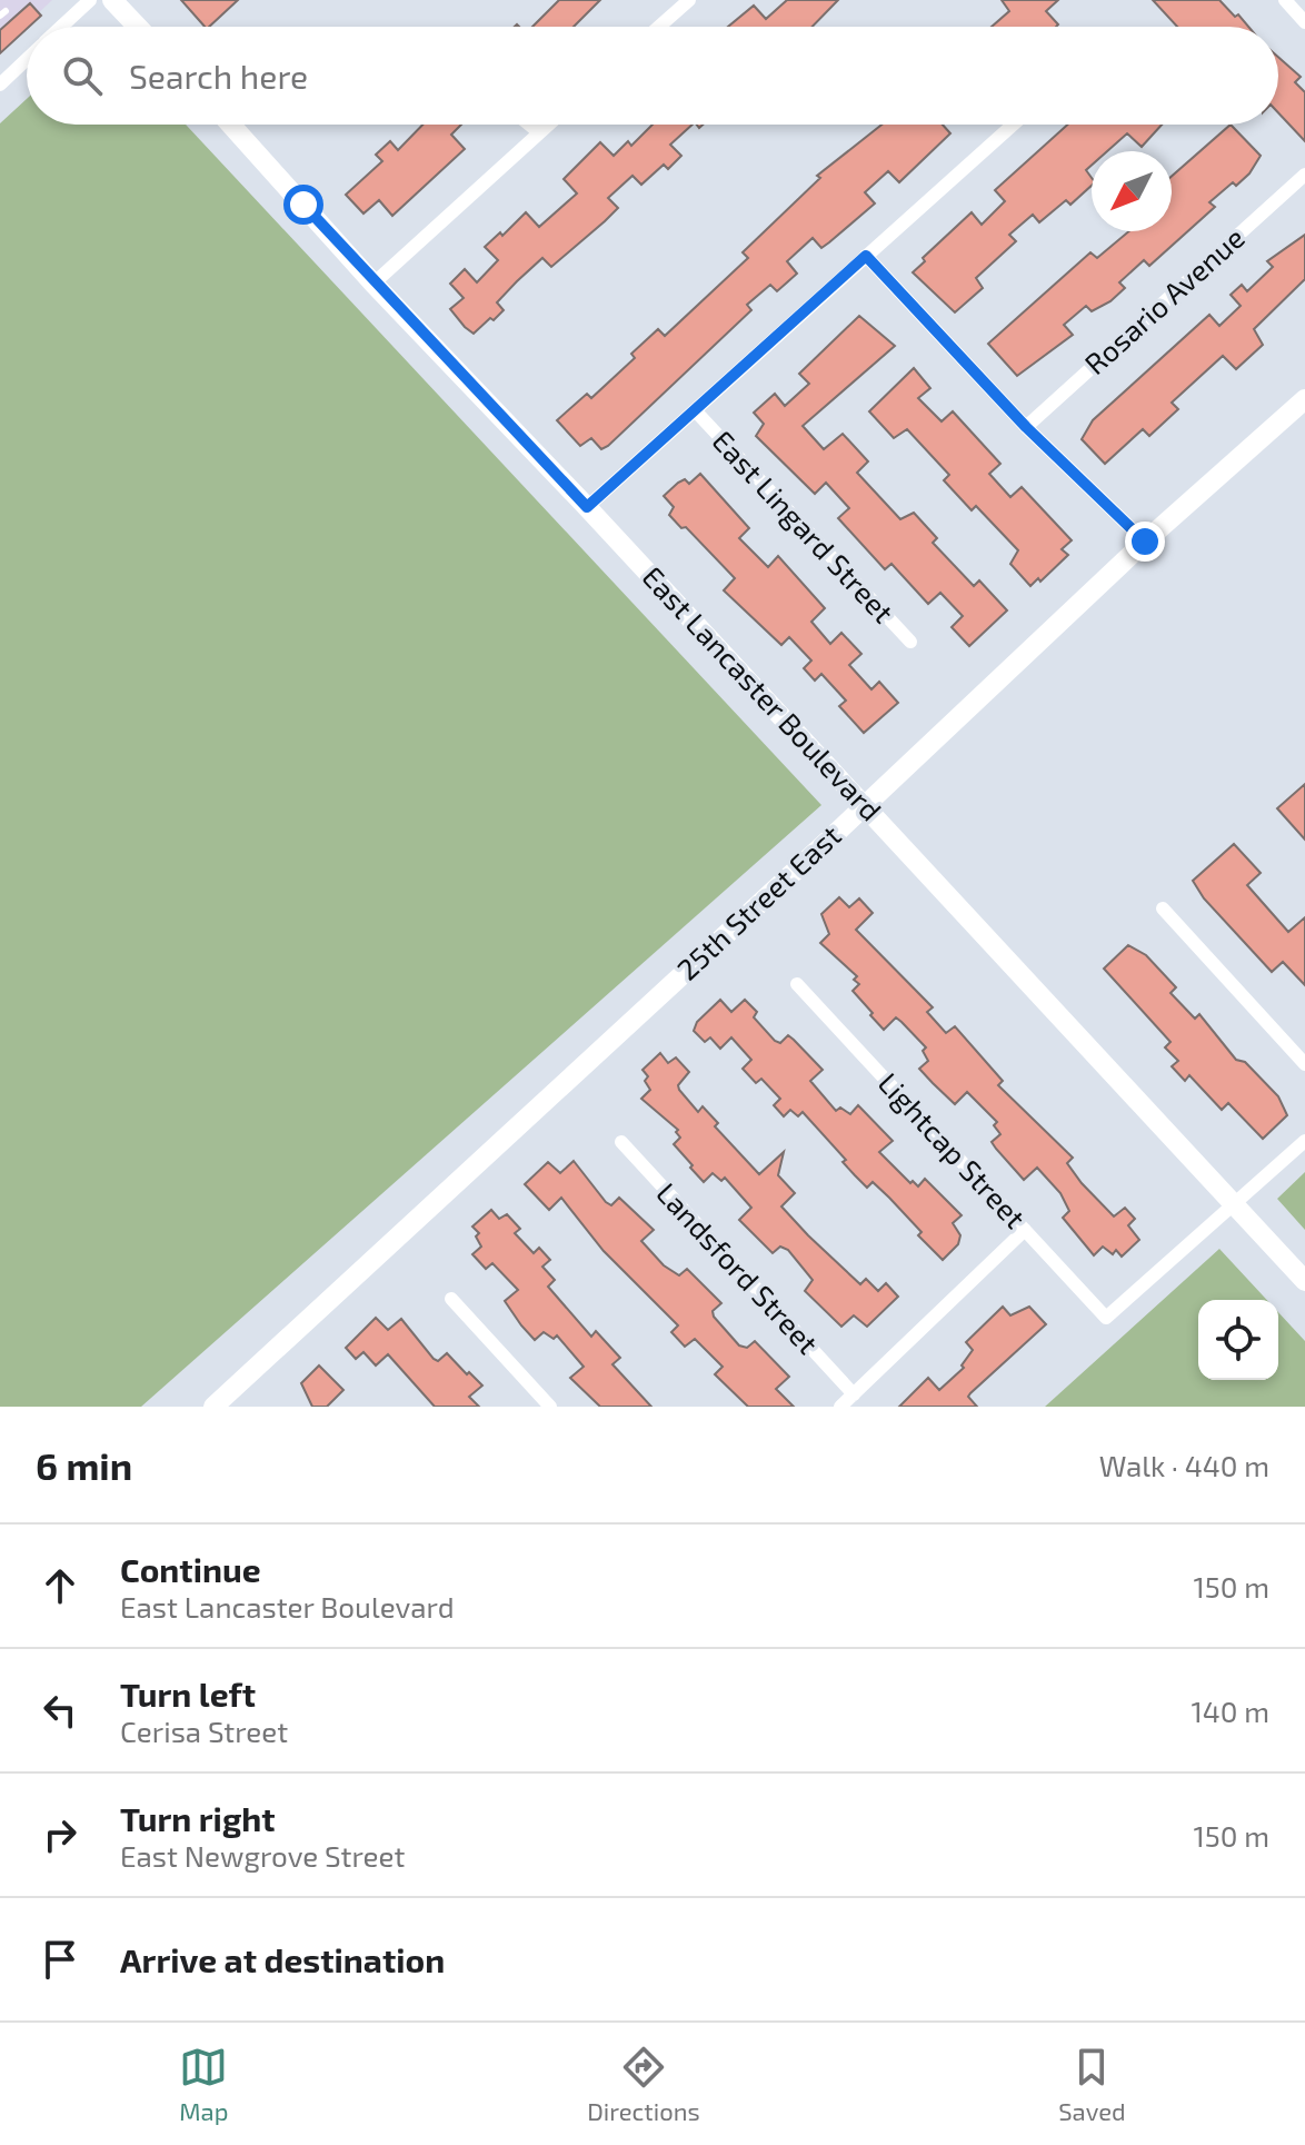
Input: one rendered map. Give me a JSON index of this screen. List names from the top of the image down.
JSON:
{
  "streets": {
    "main road": ["East Lancaster Boulevard", "25th Street East"],
    "street": [
      "Rosario Avenue",
      "East Lingard Street",
      "Lightcap Street",
      "Landsford Street"
    ]
  },
  "crossings": [
    ["East Lancaster Boulevard", "25th Street East"],
    ["East Lancaster Boulevard", "Lightcap Street"]
  ],
  "north": "bottom left",
  "page": {
    "search": "Search here",
    "heading": ["6 min", "Walk · 440 m"],
    "list": [
      ["Continue", "East Lancaster Boulevard", "150 m"],
      ["Turn left", "Cerisa Street", "140 m"],
      ["Turn right", "East Newgrove Street", "150 m"],
      "Arrive at destination"
    ],
    "nav": ["Map", "Directions", "Saved"]
  }
}
